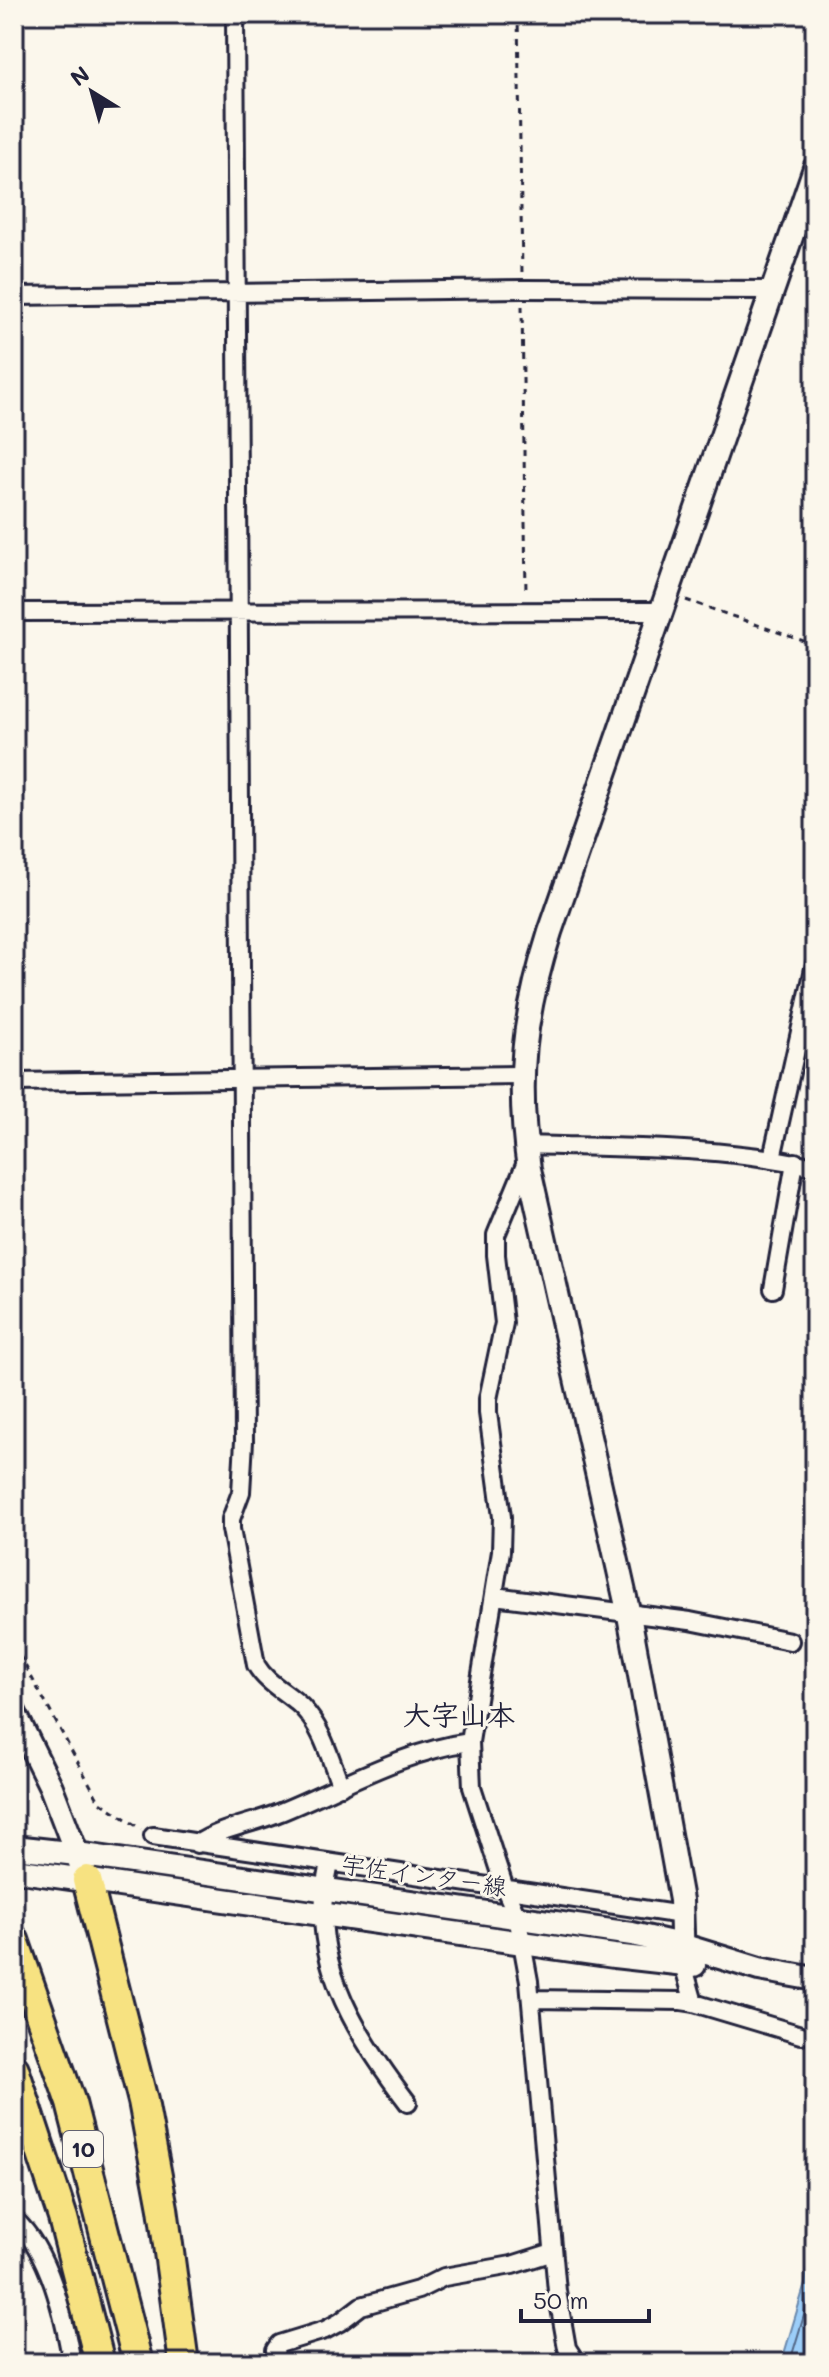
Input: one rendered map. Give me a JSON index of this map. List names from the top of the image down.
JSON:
{
  "streets": {
    "highway": ["10"],
    "street": ["宇佐インター線"]
  },
  "districts": ["大字山本"],
  "scale_bar": "50 m",
  "north": "top left"
}
